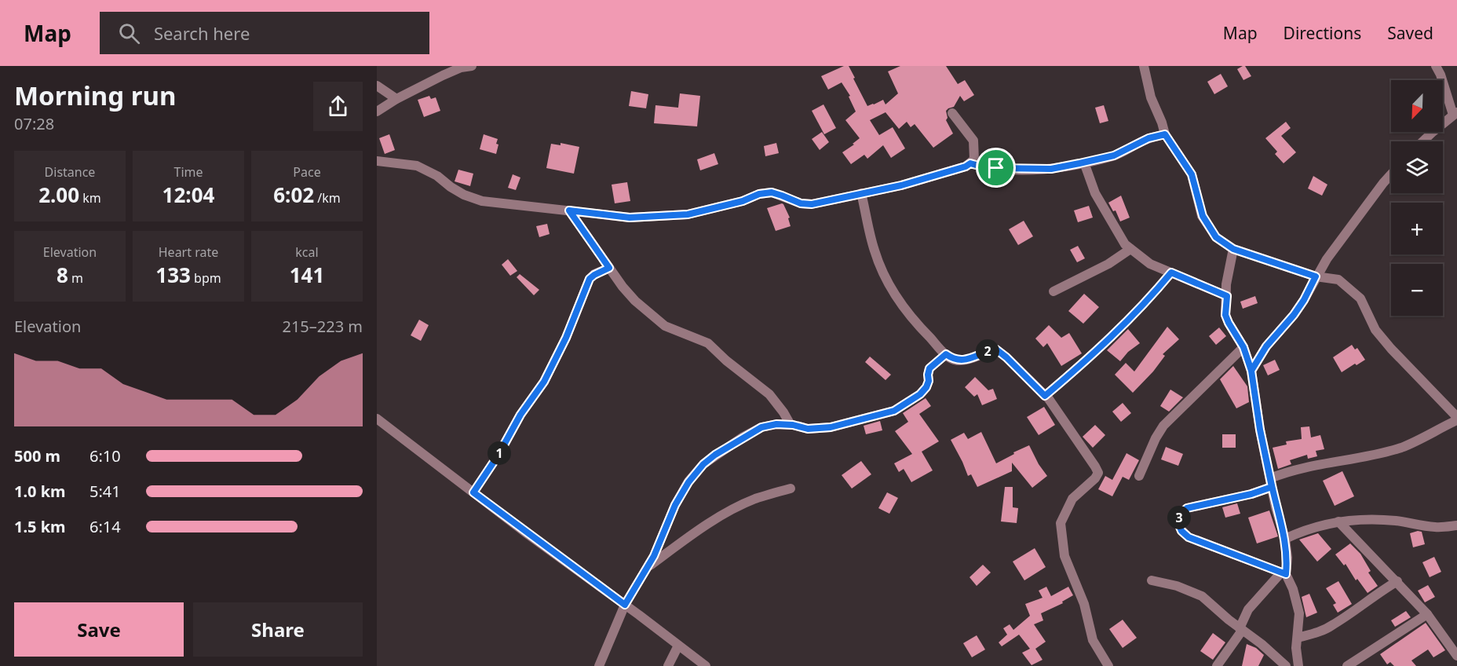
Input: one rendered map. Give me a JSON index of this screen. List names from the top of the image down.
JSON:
{
  "north": "bottom left",
  "page": {
    "header": "Map",
    "search": "Search here",
    "nav": ["Map", "Directions", "Saved"],
    "heading": ["Morning run", "07:28"],
    "map_buttons": ["+", "−"],
    "stats": [
      ["Distance", "2.00 km"],
      ["Time", "12:04"],
      ["Pace", "6:02 /km"],
      ["Elevation", "8 m"],
      ["Heart rate", "133 bpm"],
      ["kcal", "141"]
    ],
    "chart": ["Elevation", "215–223 m"],
    "pins": ["2", "1", "3"],
    "list": [
      {
        "name": "500 m",
        "note": "6:10"
      },
      {
        "name": "1.0 km",
        "note": "5:41"
      },
      {
        "name": "1.5 km",
        "note": "6:14"
      }
    ],
    "buttons": ["Save", "Share"]
  }
}
